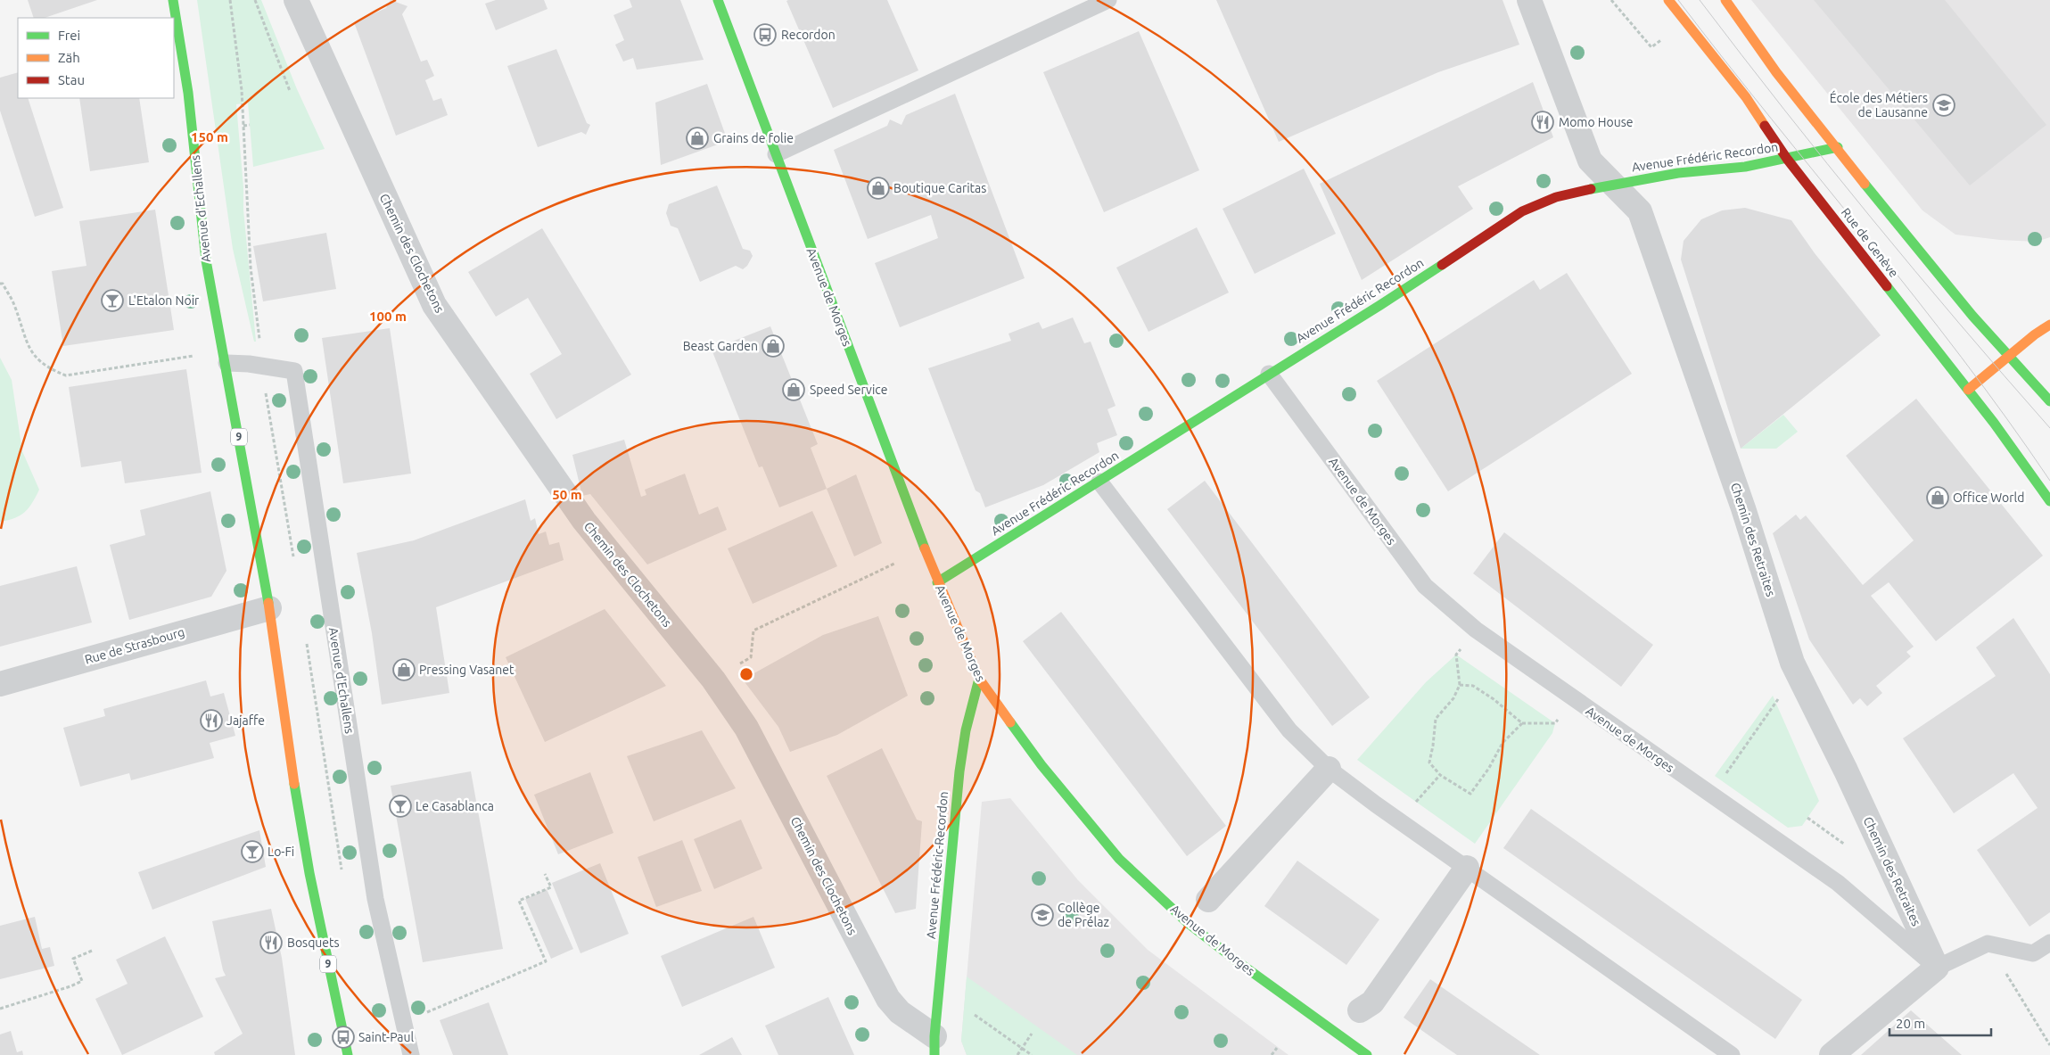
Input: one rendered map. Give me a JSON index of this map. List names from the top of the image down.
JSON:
{
  "streets": {
    "main road": [
      "Avenue Frédéric Recordon",
      "Avenue d'Echallens",
      "Rue de Genève",
      "Avenue de Morges",
      "9",
      "Avenue Frédéric-Recordon"
    ],
    "street": ["Chemin des Clochetons", "Chemin des Retraites", "Rue de Strasbourg"]
  },
  "crossings": [
    ["Avenue Frédéric Recordon", "Rue de Genève"],
    ["Avenue Frédéric Recordon", "Avenue de Morges"],
    ["Avenue Frédéric Recordon", "Chemin des Retraites"],
    ["Avenue d'Echallens", "Rue de Strasbourg"],
    ["Chemin des Clochetons", "Avenue Frédéric-Recordon"],
    ["Avenue de Morges", "Chemin des Retraites"],
    ["Avenue de Morges", "Avenue Frédéric-Recordon"]
  ],
  "places": {
    "bus stop": ["Recordon", "Saint-Paul"],
    "school or university": ["École des Métiers de Lausanne", "Collège de Prélaz"],
    "restaurant": ["Momo House", "Jajaffe", "Bosquets"],
    "shop": [
      "Grains de folie",
      "Boutique Caritas",
      "Beast Garden",
      "Speed Service",
      "Office World",
      "Pressing Vasanet"
    ],
    "bar": ["L'Etalon Noir", "Le Casablanca", "Lo-Fi"]
  },
  "legend": ["Frei", "Zäh", "Stau"],
  "scale_bar": "20 m",
  "rings": ["150 m", "100 m", "50 m"]
}
